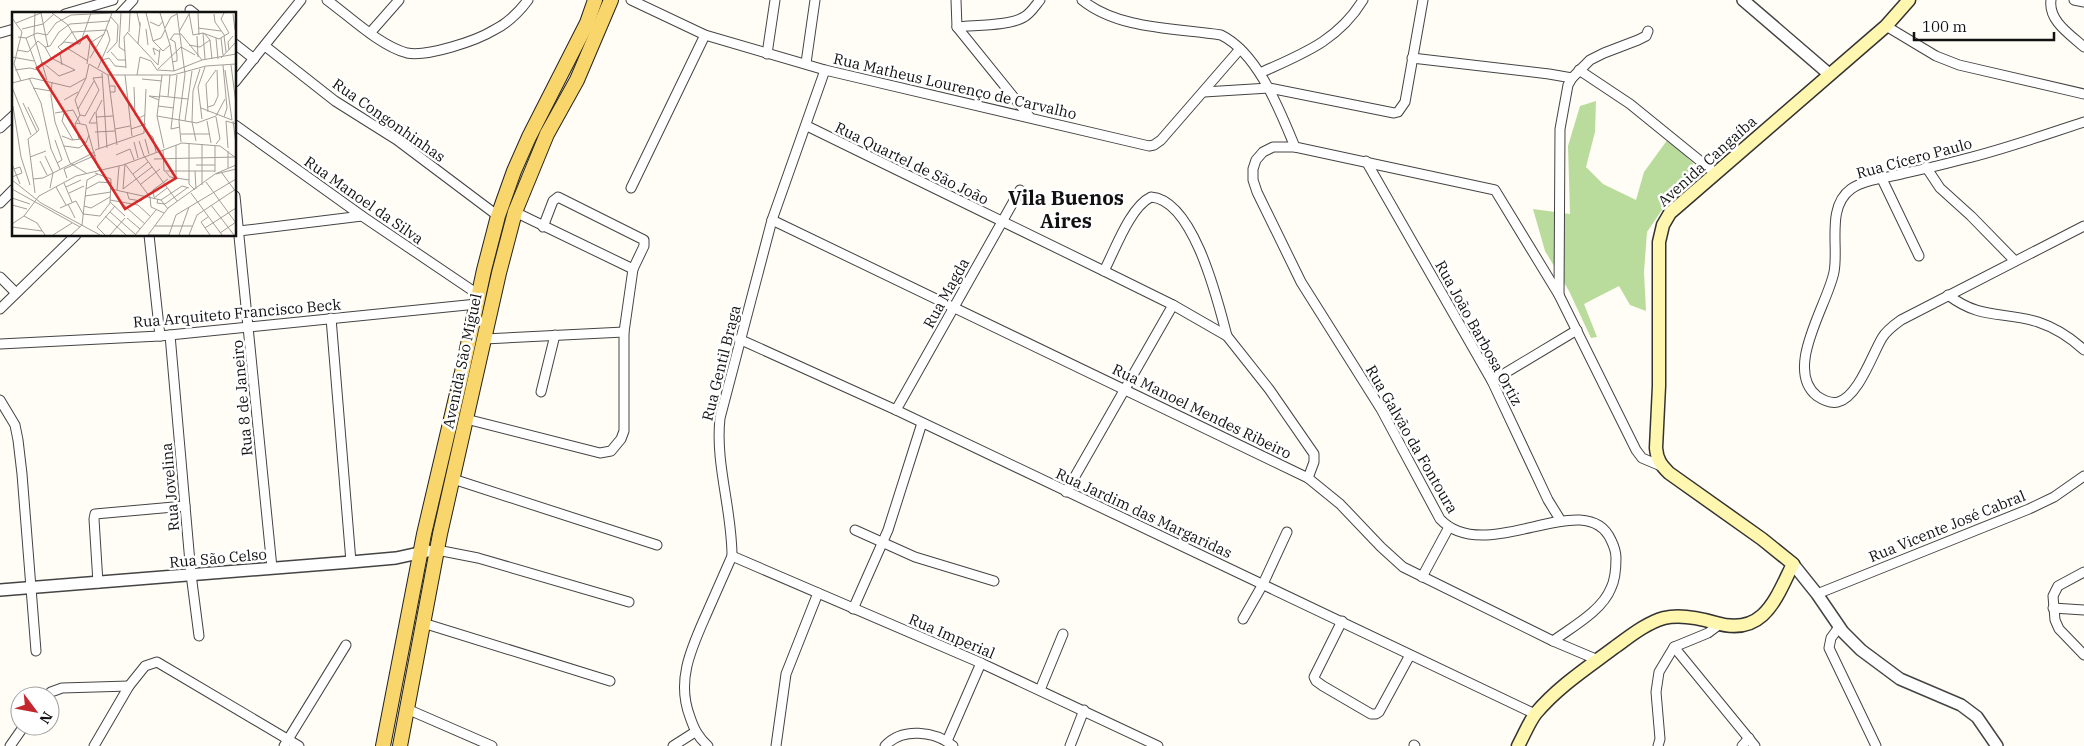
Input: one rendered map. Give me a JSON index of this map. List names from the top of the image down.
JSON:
{
  "streets": {
    "main road": ["Avenida Cangaíba", "Avenida São Miguel"],
    "street": [
      "Rua Matheus Lourenço de Carvalho",
      "Rua Congonhinhas",
      "Rua Cícero Paulo",
      "Rua Quartel de São João",
      "Rua Manoel da Silva",
      "Rua Magda",
      "Rua Arquiteto Francisco Beck",
      "Rua João Barbosa Ortiz",
      "Rua Gentil Braga",
      "Rua 8 de Janeiro",
      "Rua Manoel Mendes Ribeiro",
      "Rua Galvão da Fontoura",
      "Rua Jovelina",
      "Rua Jardim das Margaridas",
      "Rua Vicente José Cabral",
      "Rua São Celso",
      "Rua Imperial"
    ]
  },
  "crossings": [
    ["Rua Matheus Lourenço de Carvalho", "Rua Gentil Braga"],
    ["Rua Congonhinhas", "Avenida São Miguel"],
    ["Rua Quartel de São João", "Rua Magda"],
    ["Rua Quartel de São João", "Rua Gentil Braga"],
    ["Rua Quartel de São João", "Rua Manoel Mendes Ribeiro"],
    ["Rua Manoel da Silva", "Rua Arquiteto Francisco Beck"],
    ["Rua Manoel da Silva", "Avenida São Miguel"],
    ["Rua Magda", "Rua Manoel Mendes Ribeiro"],
    ["Rua Magda", "Rua Jardim das Margaridas"],
    ["Rua Arquiteto Francisco Beck", "Avenida São Miguel"],
    ["Rua Arquiteto Francisco Beck", "Rua 8 de Janeiro"],
    ["Rua Arquiteto Francisco Beck", "Rua Jovelina"],
    ["Rua João Barbosa Ortiz", "Rua Galvão da Fontoura"],
    ["Avenida São Miguel", "Rua São Celso"],
    ["Rua Gentil Braga", "Rua Manoel Mendes Ribeiro"],
    ["Rua Gentil Braga", "Rua Jardim das Margaridas"],
    ["Rua Gentil Braga", "Rua Imperial"],
    ["Rua 8 de Janeiro", "Rua São Celso"],
    ["Rua Manoel Mendes Ribeiro", "Rua Galvão da Fontoura"],
    ["Rua Jovelina", "Rua São Celso"]
  ],
  "districts": ["Vila Buenos Aires"],
  "scale_bar": "100 m",
  "north": "bottom right"
}
